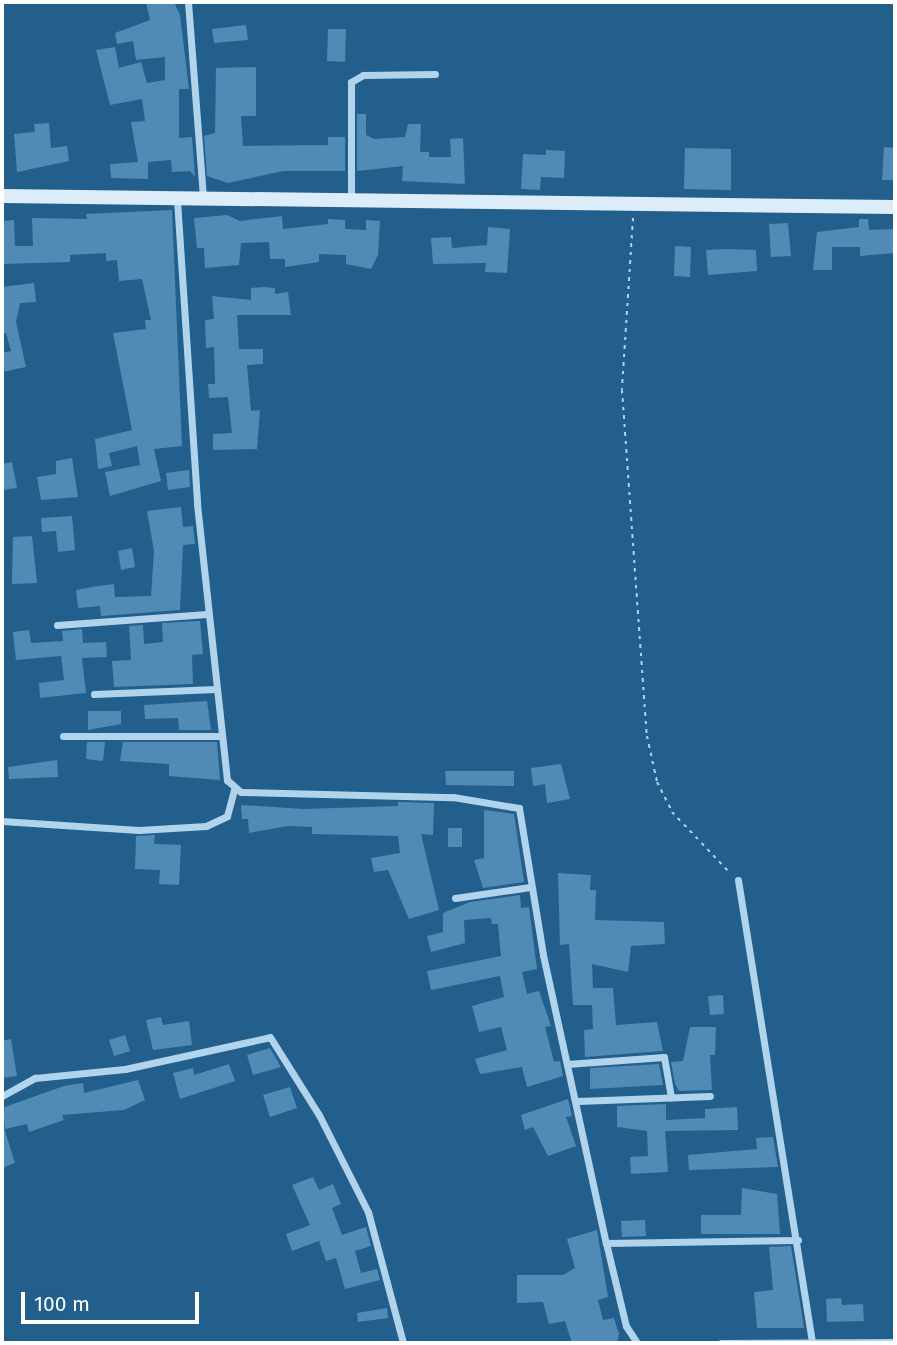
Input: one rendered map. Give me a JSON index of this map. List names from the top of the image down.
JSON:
{
  "scale_bar": "100 m"
}
